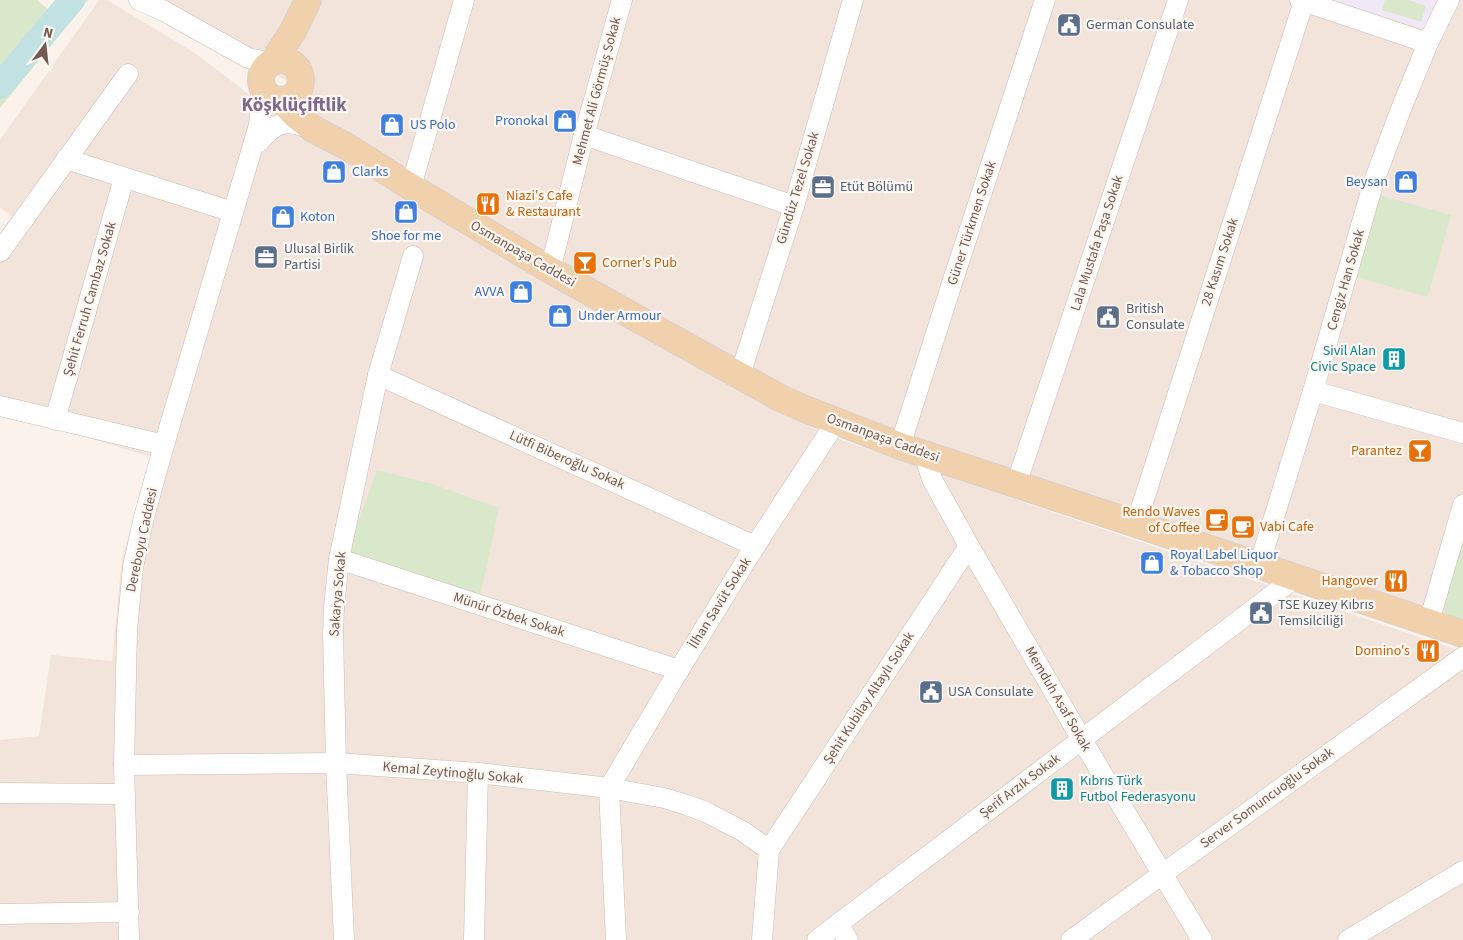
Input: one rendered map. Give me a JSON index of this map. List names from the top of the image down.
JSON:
{
  "streets": {
    "main road": ["Osmanpaşa Caddesi", "Dereboyu Caddesi"],
    "street": [
      "Mehmet Ali Görmüş Sokak",
      "Gündüz Tezel Sokak",
      "Güner Türkmen Sokak",
      "Lala Mustafa Paşa Sokak",
      "28 Kasım Sokak",
      "Cengiz Han Sokak",
      "Şehit Ferruh Cambaz Sokak",
      "Lütfi Biberoğlu Sokak",
      "Sakarya Sokak",
      "İlhan Savüt Sokak",
      "Münür Özbek Sokak",
      "Şehit Kubilay Altaylı Sokak",
      "Memduh Asaf Sokak",
      "Kemal Zeytinoğlu Sokak",
      "Şerif Arzık Sokak",
      "Server Somuncuoğlu Sokak"
    ]
  },
  "crossings": [
    ["Mehmet Ali Görmüş Sokak", "Osmanpaşa Caddesi"],
    ["Gündüz Tezel Sokak", "Osmanpaşa Caddesi"],
    ["Güner Türkmen Sokak", "Osmanpaşa Caddesi"],
    ["Lala Mustafa Paşa Sokak", "Osmanpaşa Caddesi"],
    ["Osmanpaşa Caddesi", "28 Kasım Sokak"],
    ["Osmanpaşa Caddesi", "Cengiz Han Sokak"],
    ["Osmanpaşa Caddesi", "Dereboyu Caddesi"],
    ["Osmanpaşa Caddesi", "İlhan Savüt Sokak"],
    ["Osmanpaşa Caddesi", "Memduh Asaf Sokak"],
    ["Osmanpaşa Caddesi", "Şerif Arzık Sokak"],
    ["Lütfi Biberoğlu Sokak", "Sakarya Sokak"],
    ["Lütfi Biberoğlu Sokak", "İlhan Savüt Sokak"],
    ["Dereboyu Caddesi", "Kemal Zeytinoğlu Sokak"],
    ["Sakarya Sokak", "Münür Özbek Sokak"],
    ["Sakarya Sokak", "Kemal Zeytinoğlu Sokak"],
    ["İlhan Savüt Sokak", "Münür Özbek Sokak"],
    ["İlhan Savüt Sokak", "Kemal Zeytinoğlu Sokak"],
    ["Şehit Kubilay Altaylı Sokak", "Memduh Asaf Sokak"],
    ["Şehit Kubilay Altaylı Sokak", "Kemal Zeytinoğlu Sokak"],
    ["Memduh Asaf Sokak", "Şerif Arzık Sokak"],
    ["Memduh Asaf Sokak", "Server Somuncuoğlu Sokak"]
  ],
  "districts": ["Köşklüçiftlik"],
  "places": {
    "public building": [
      "German Consulate",
      "British Consulate",
      "TSE Kuzey Kıbrıs Temsilciliği",
      "USA Consulate"
    ],
    "shop": [
      "Pronokal",
      "US Polo",
      "Clarks",
      "Beysan",
      "Shoe for me",
      "Koton",
      "AVVA",
      "Under Armour",
      "Royal Label Liquor & Tobacco Shop"
    ],
    "office": ["Etüt Bölümü", "Ulusal Birlik Partisi"],
    "restaurant": ["Niazi's Cafe & Restaurant", "Hangover", "Domino's"],
    "bar": ["Corner's Pub", "Parantez"],
    "building": ["Sivil Alan Civic Space", "Kıbrıs Türk Futbol Federasyonu"],
    "cafe": ["Rendo Waves of Coffee", "Vabi Cafe"]
  },
  "north": "top"
}
